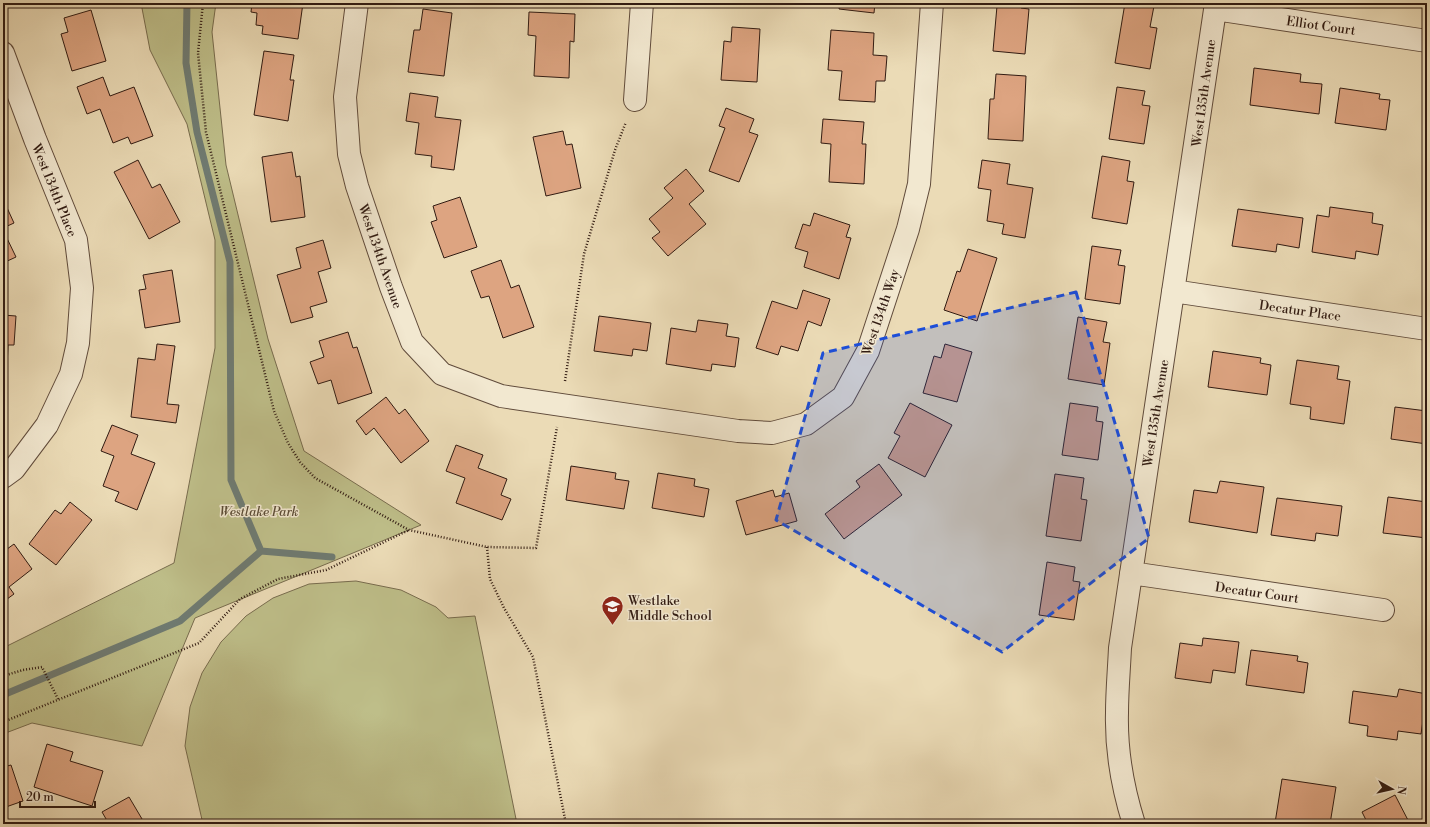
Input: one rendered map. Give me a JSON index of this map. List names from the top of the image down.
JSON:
{
  "streets": {
    "street": [
      "Elliot Court",
      "West 135th Avenue",
      "West 134th Place",
      "West 134th Avenue",
      "Decatur Place",
      "West 134th Way",
      "Decatur Court"
    ]
  },
  "crossings": [
    ["Elliot Court", "West 135th Avenue"],
    ["West 135th Avenue", "Decatur Place"],
    ["West 135th Avenue", "Decatur Court"],
    ["West 134th Avenue", "West 134th Way"]
  ],
  "parks": ["Westlake Park"],
  "places": {
    "school or university": ["Westlake Middle School"]
  },
  "scale_bar": "20 m",
  "north": "right"
}
